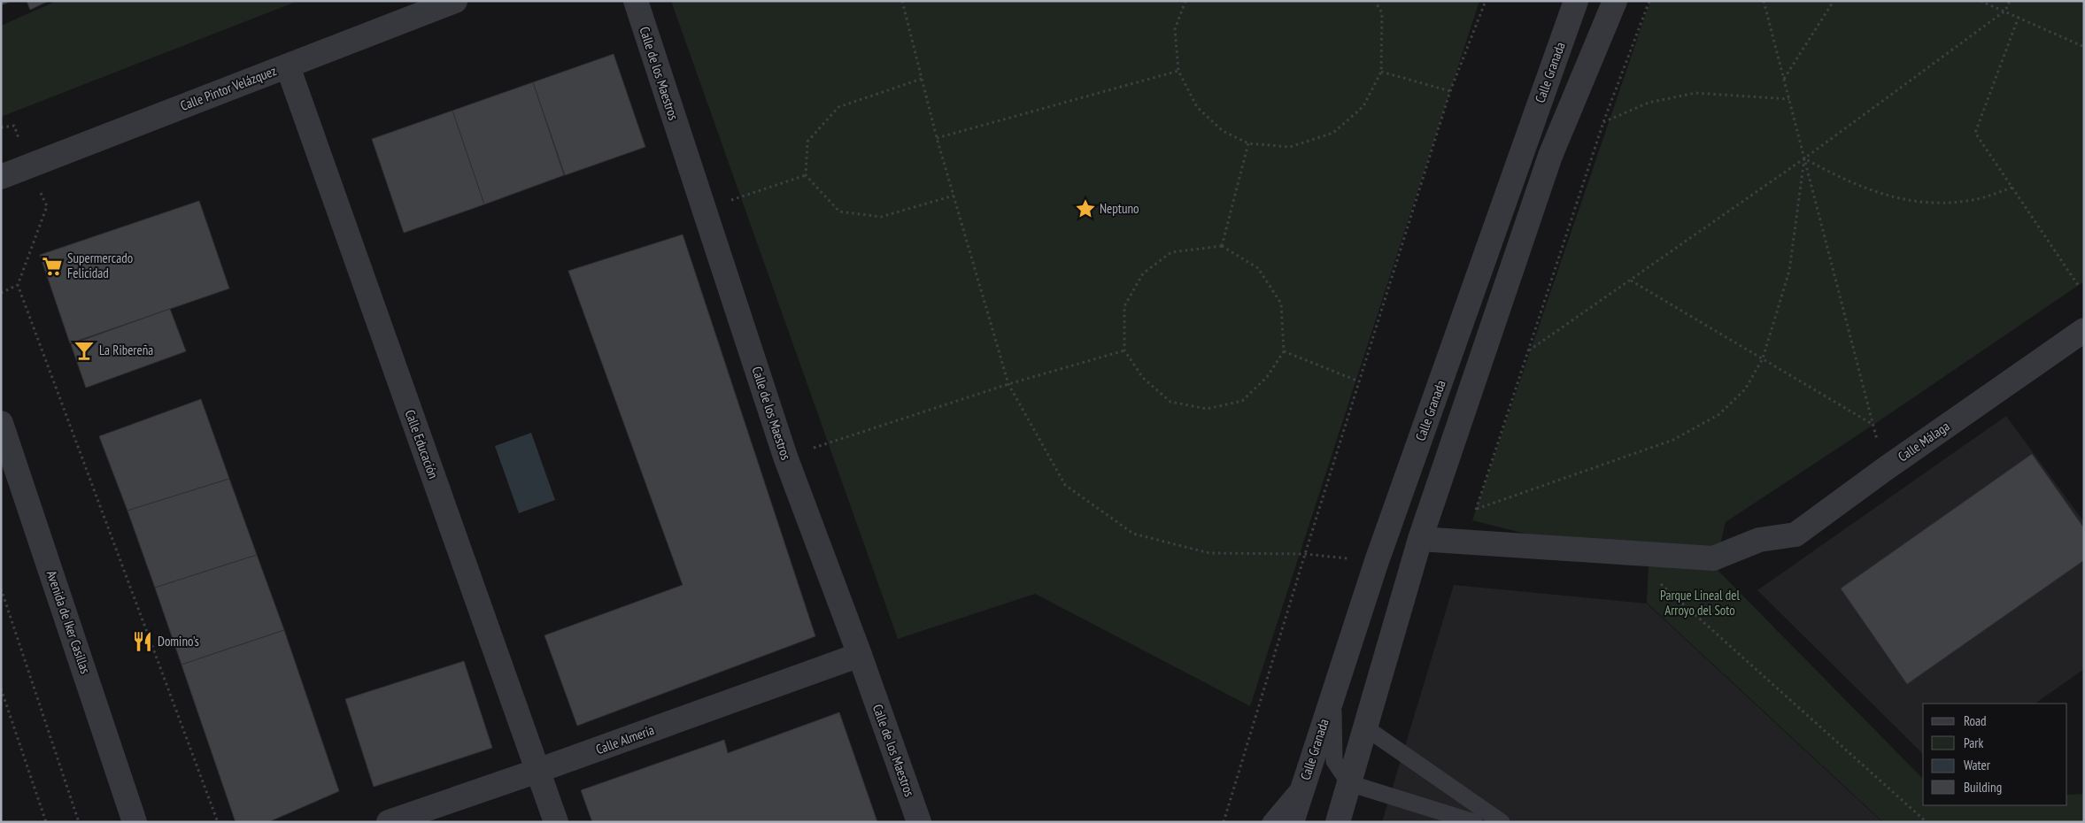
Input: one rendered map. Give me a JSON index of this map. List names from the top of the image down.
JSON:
{
  "streets": {
    "street": [
      "Calle Granada",
      "Calle de los Maestros",
      "Calle Pintor Velázquez",
      "Calle Málaga",
      "Calle Educación",
      "Avenida de Iker Casillas",
      "Calle Almería"
    ]
  },
  "crossings": [
    ["Calle de los Maestros", "Calle Almería"],
    ["Calle Pintor Velázquez", "Calle Educación"],
    ["Calle Educación", "Calle Almería"]
  ],
  "parks": ["Parque Lineal del Arroyo del Soto"],
  "places": {
    "place": ["Neptuno"],
    "supermarket": ["Supermercado Felicidad"],
    "bar": ["La Ribereña"],
    "restaurant": ["Domino's"]
  },
  "legend": [
    "Road",
    "Park",
    "Water",
    "Building"
  ]
}
